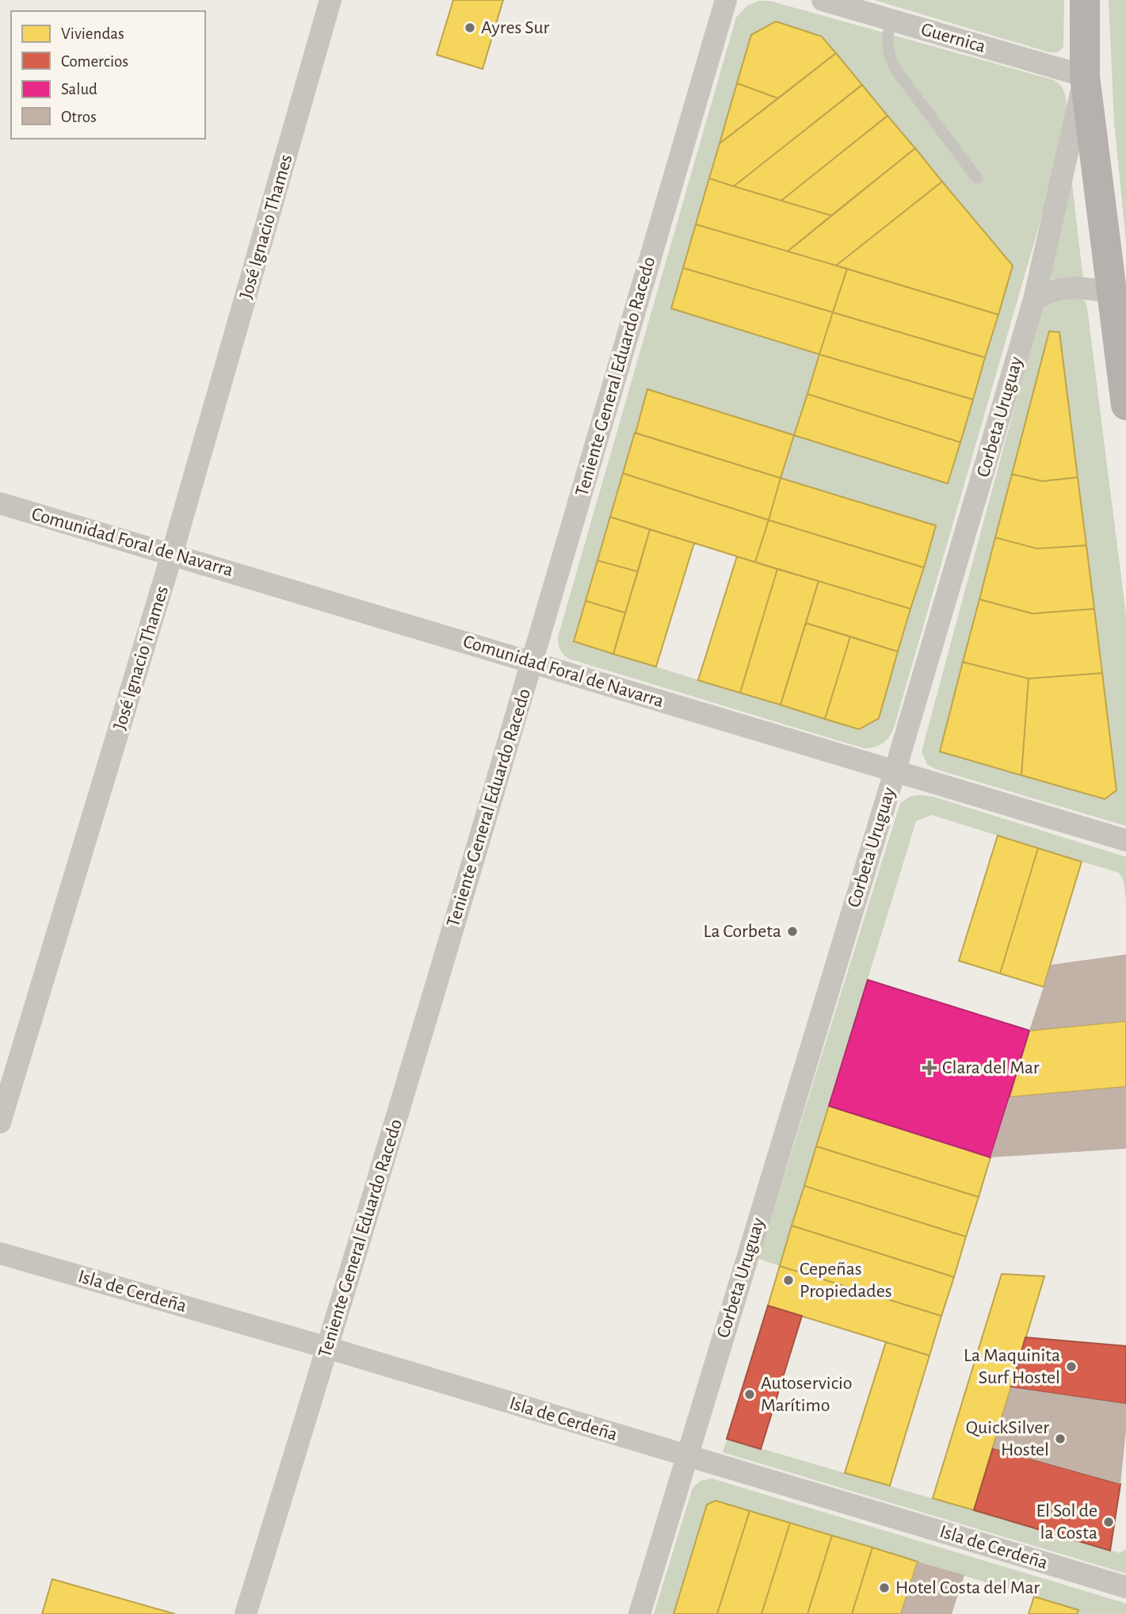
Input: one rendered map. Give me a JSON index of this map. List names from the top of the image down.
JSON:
{
  "streets": {
    "street": [
      "Guernica",
      "José Ignacio Thames",
      "Teniente General Eduardo Racedo",
      "Corbeta Uruguay",
      "Comunidad Foral de Navarra",
      "Isla de Cerdeña"
    ]
  },
  "crossings": [
    ["Guernica", "Corbeta Uruguay"],
    ["José Ignacio Thames", "Comunidad Foral de Navarra"],
    ["Teniente General Eduardo Racedo", "Comunidad Foral de Navarra"],
    ["Teniente General Eduardo Racedo", "Isla de Cerdeña"],
    ["Corbeta Uruguay", "Comunidad Foral de Navarra"],
    ["Corbeta Uruguay", "Isla de Cerdeña"]
  ],
  "places": {
    "other": [
      "Ayres Sur",
      "La Corbeta",
      "Cepeñas Propiedades",
      "La Maquinita Surf Hostel",
      "Autoservicio Marítimo",
      "QuickSilver Hostel",
      "El Sol de la Costa",
      "Hotel Costa del Mar"
    ],
    "health": ["Clara del Mar"]
  },
  "legend": [
    "Viviendas",
    "Comercios",
    "Salud",
    "Otros"
  ]
}
